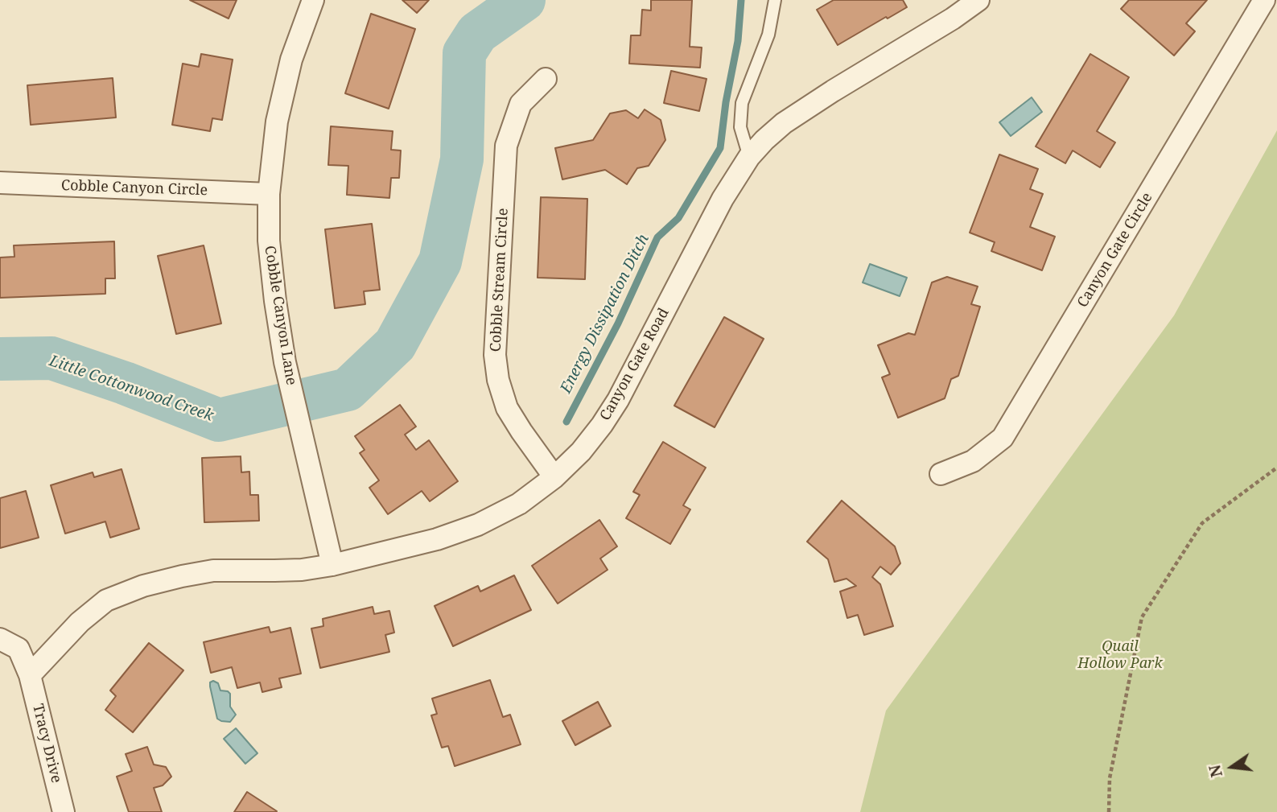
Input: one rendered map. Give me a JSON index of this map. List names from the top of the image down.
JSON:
{
  "streets": {
    "street": [
      "Cobble Canyon Circle",
      "Canyon Gate Circle",
      "Cobble Stream Circle",
      "Cobble Canyon Lane",
      "Canyon Gate Road",
      "Tracy Drive"
    ]
  },
  "crossings": [
    ["Cobble Canyon Circle", "Cobble Canyon Lane"],
    ["Cobble Stream Circle", "Canyon Gate Road"],
    ["Cobble Canyon Lane", "Canyon Gate Road"],
    ["Canyon Gate Road", "Tracy Drive"]
  ],
  "water": ["Energy Dissipation Ditch", "Little Cottonwood Creek"],
  "parks": ["Quail Hollow Park"],
  "north": "left"
}
